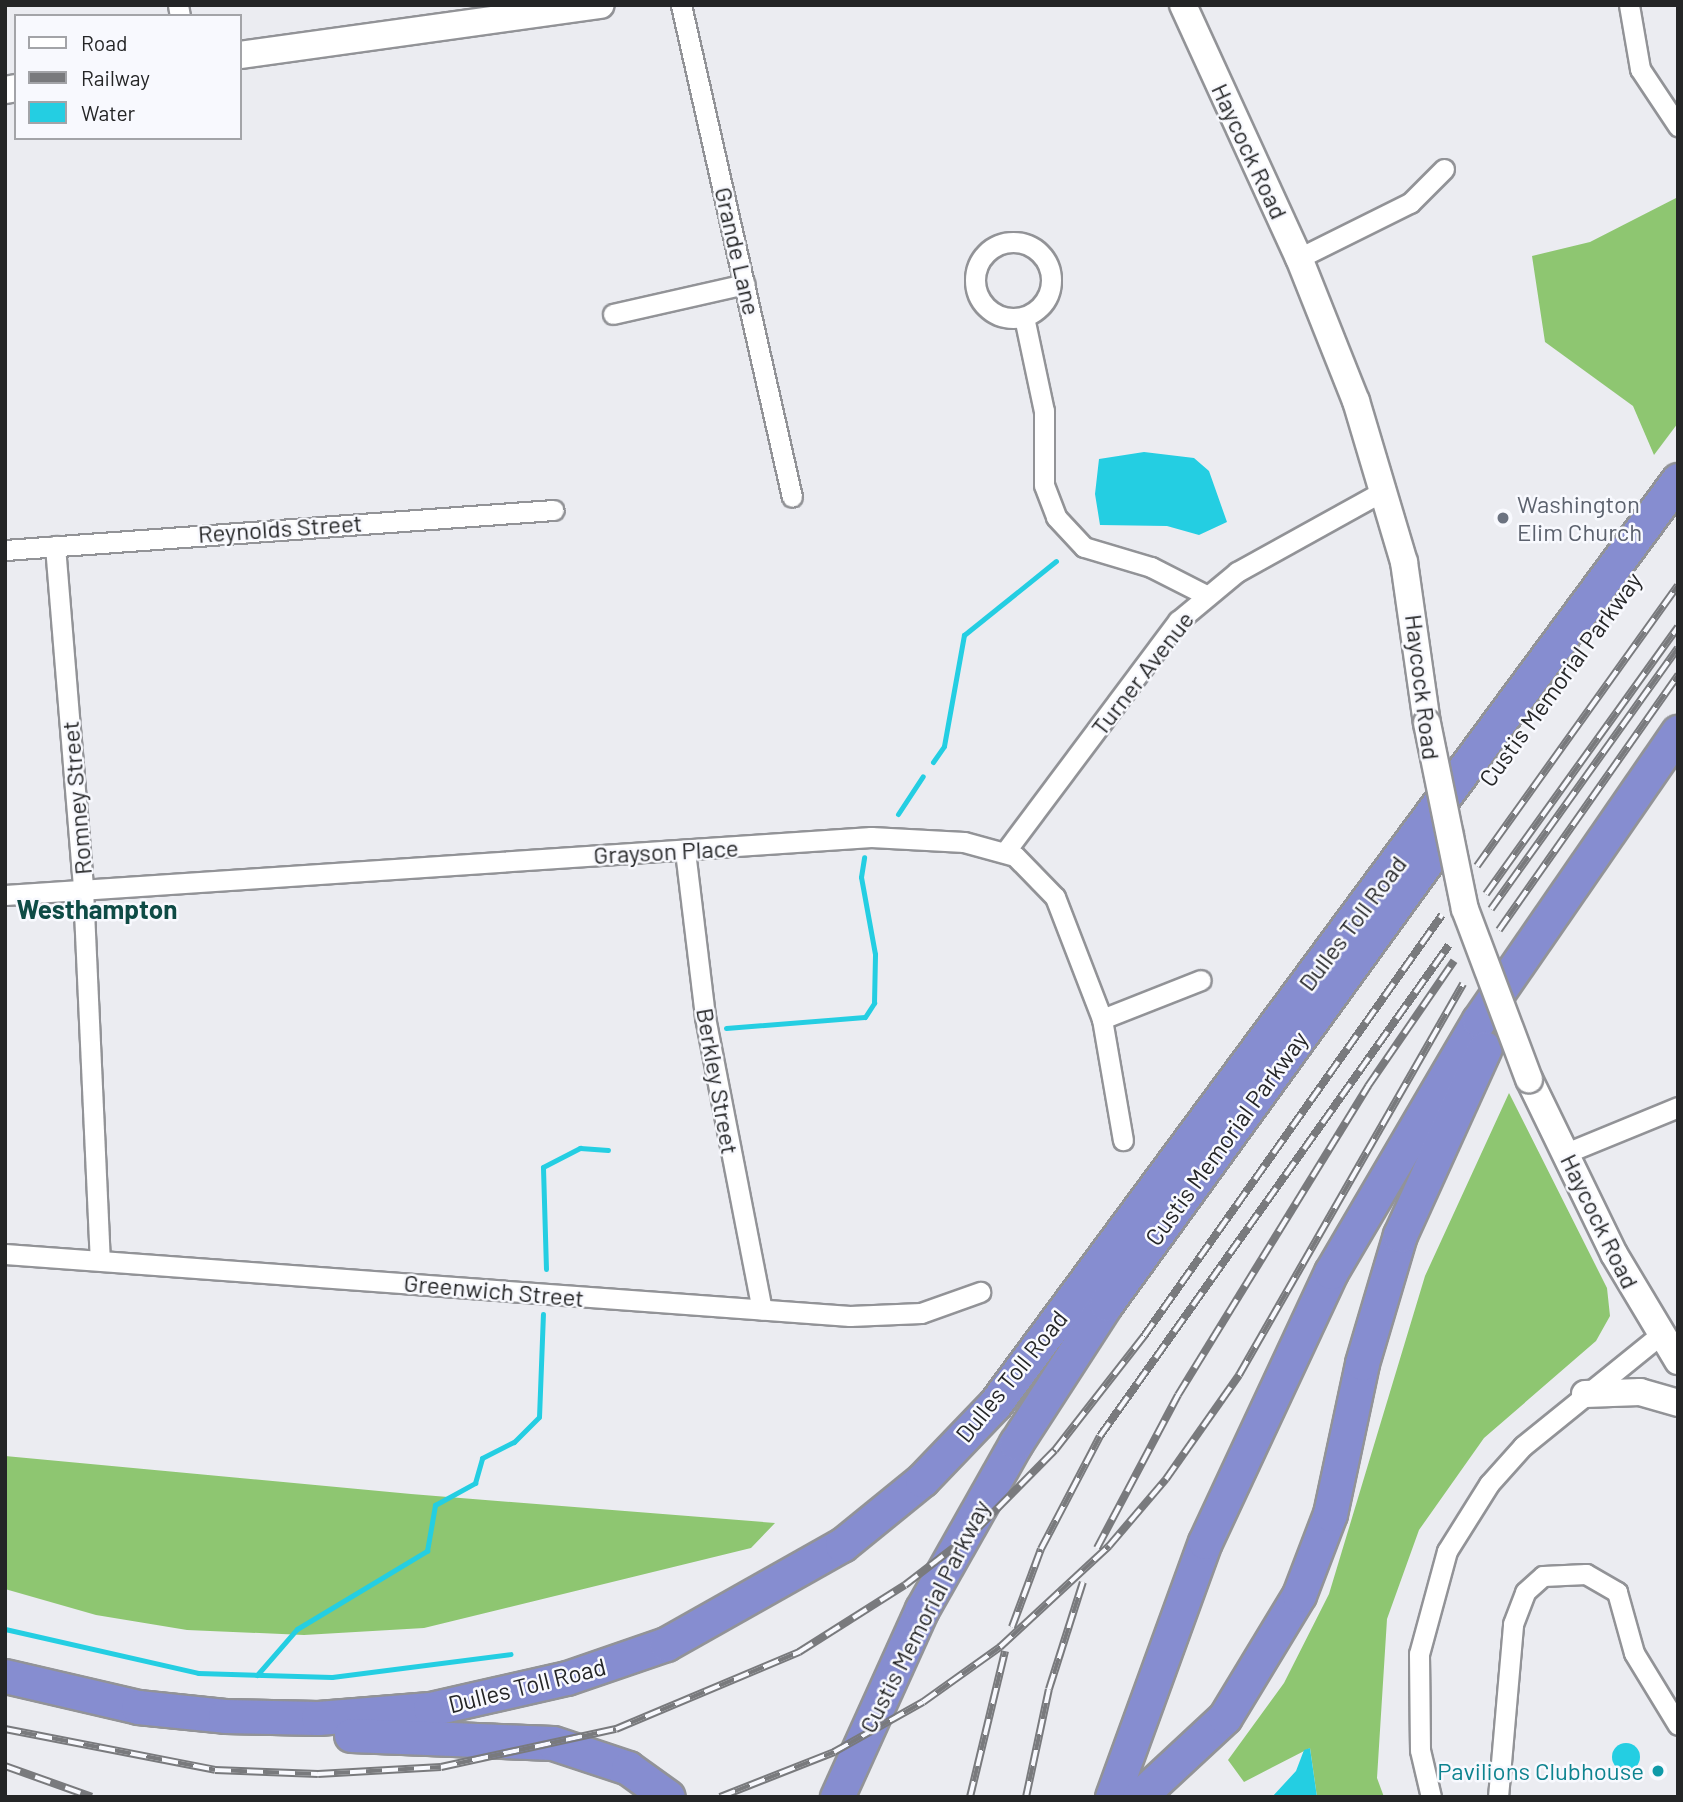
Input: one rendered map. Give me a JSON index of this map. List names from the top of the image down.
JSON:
{
  "streets": {
    "highway": ["Custis Memorial Parkway", "Dulles Toll Road"],
    "main road": ["Haycock Road"],
    "street": [
      "Grande Lane",
      "Reynolds Street",
      "Turner Avenue",
      "Romney Street",
      "Grayson Place",
      "Berkley Street",
      "Greenwich Street"
    ]
  },
  "crossings": [
    ["Haycock Road", "Turner Avenue"],
    ["Reynolds Street", "Romney Street"],
    ["Turner Avenue", "Grayson Place"],
    ["Romney Street", "Grayson Place"],
    ["Romney Street", "Greenwich Street"],
    ["Grayson Place", "Berkley Street"],
    ["Berkley Street", "Greenwich Street"]
  ],
  "districts": ["Westhampton"],
  "places": ["Washington Elim Church", "Pavilions Clubhouse"],
  "legend": ["Road", "Railway", "Water"]
}
